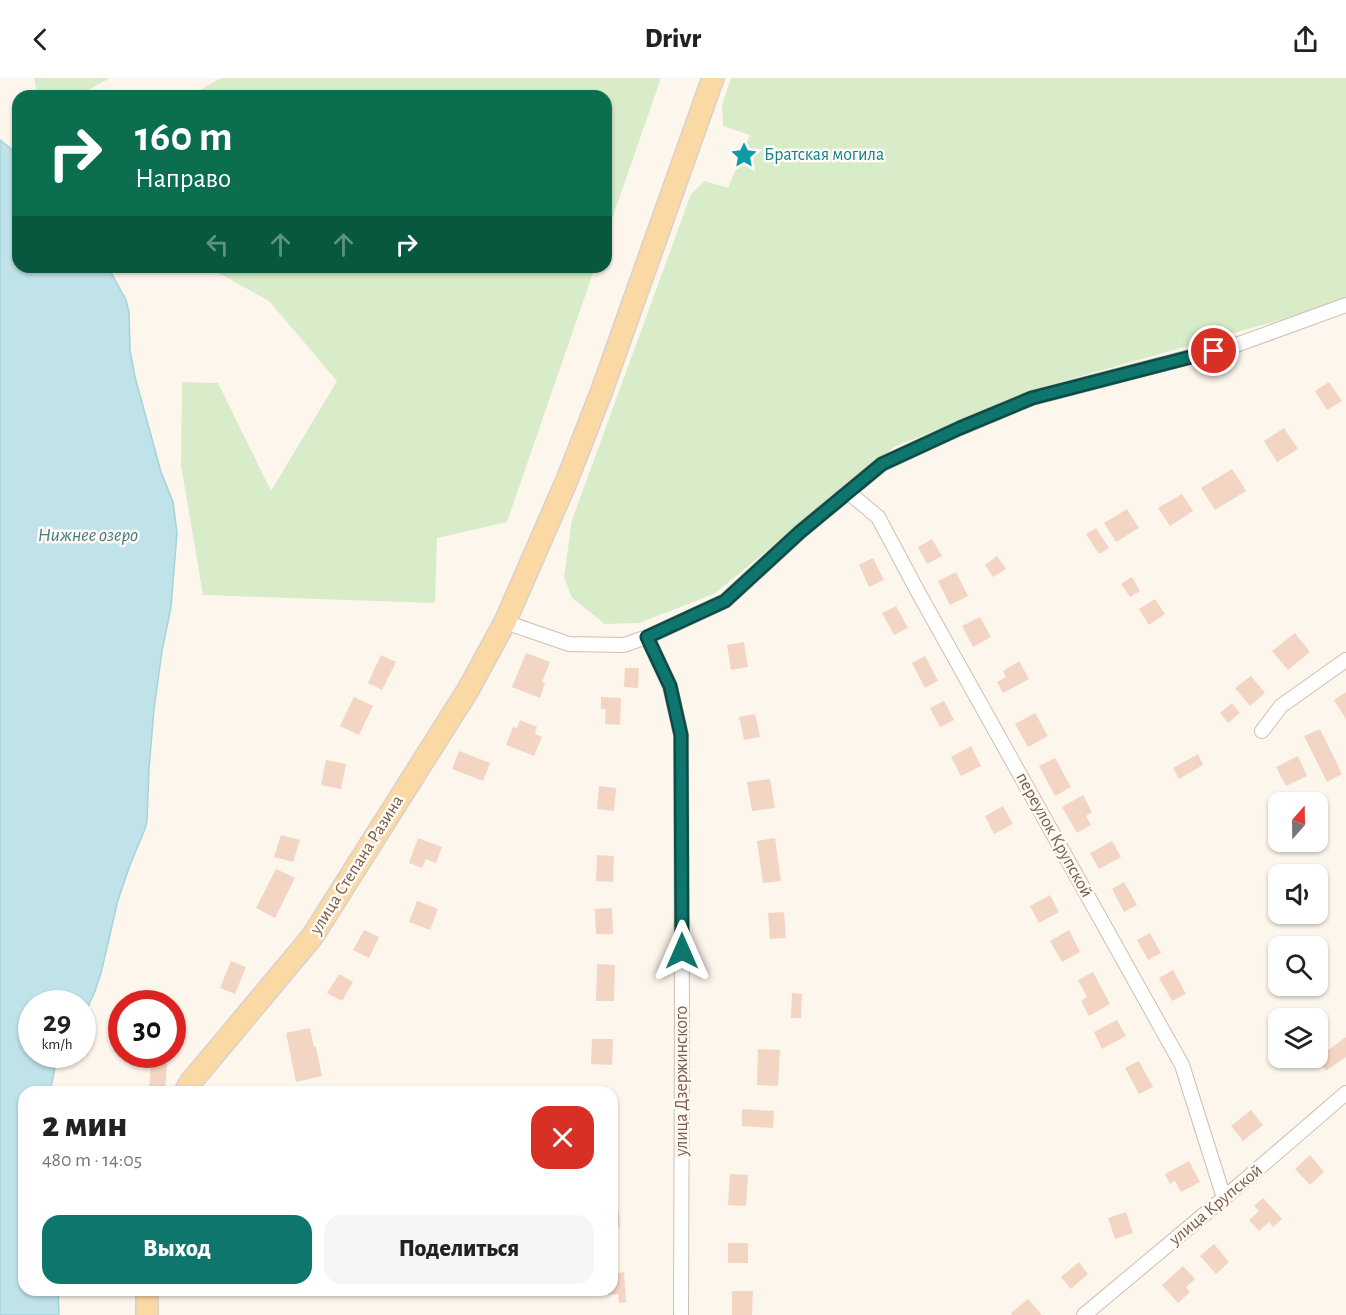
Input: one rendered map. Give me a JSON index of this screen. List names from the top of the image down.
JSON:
{
  "streets": {
    "main road": ["улица Степана Разина"],
    "street": ["переулок Крупской", "улица Дзержинского", "улица Крупской"]
  },
  "crossings": [
    ["переулок Крупской", "улица Крупской"]
  ],
  "water": ["Нижнее озеро"],
  "places": {
    "place": ["Братская могила"]
  },
  "north": "top",
  "page": {
    "header": "Drivr",
    "turn": ["160 m", "Направо"],
    "speed": "29 km/h",
    "limit": "30",
    "heading": ["2 мин", "480 m · 14:05"],
    "buttons": ["Выход", "Поделиться"]
  }
}
